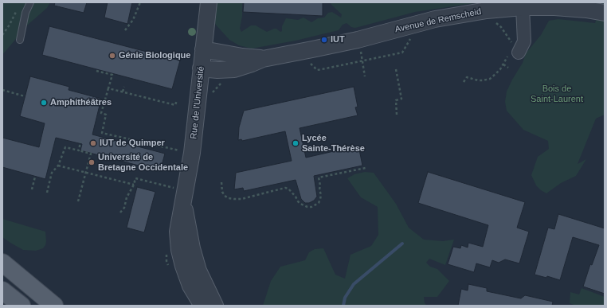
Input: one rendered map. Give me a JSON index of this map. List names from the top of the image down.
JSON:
{
  "streets": {
    "street": ["Avenue de Remscheid", "Rue de l'Université"]
  },
  "crossings": [
    ["Avenue de Remscheid", "Rue de l'Université"]
  ],
  "parks": ["Bois de Saint-Laurent"],
  "places": [
    "IUT",
    "Génie Biologique",
    "Amphithéâtres",
    "IUT de Quimper",
    "Lycée Sainte-Thérèse",
    "Université de Bretagne Occidentale"
  ]
}
